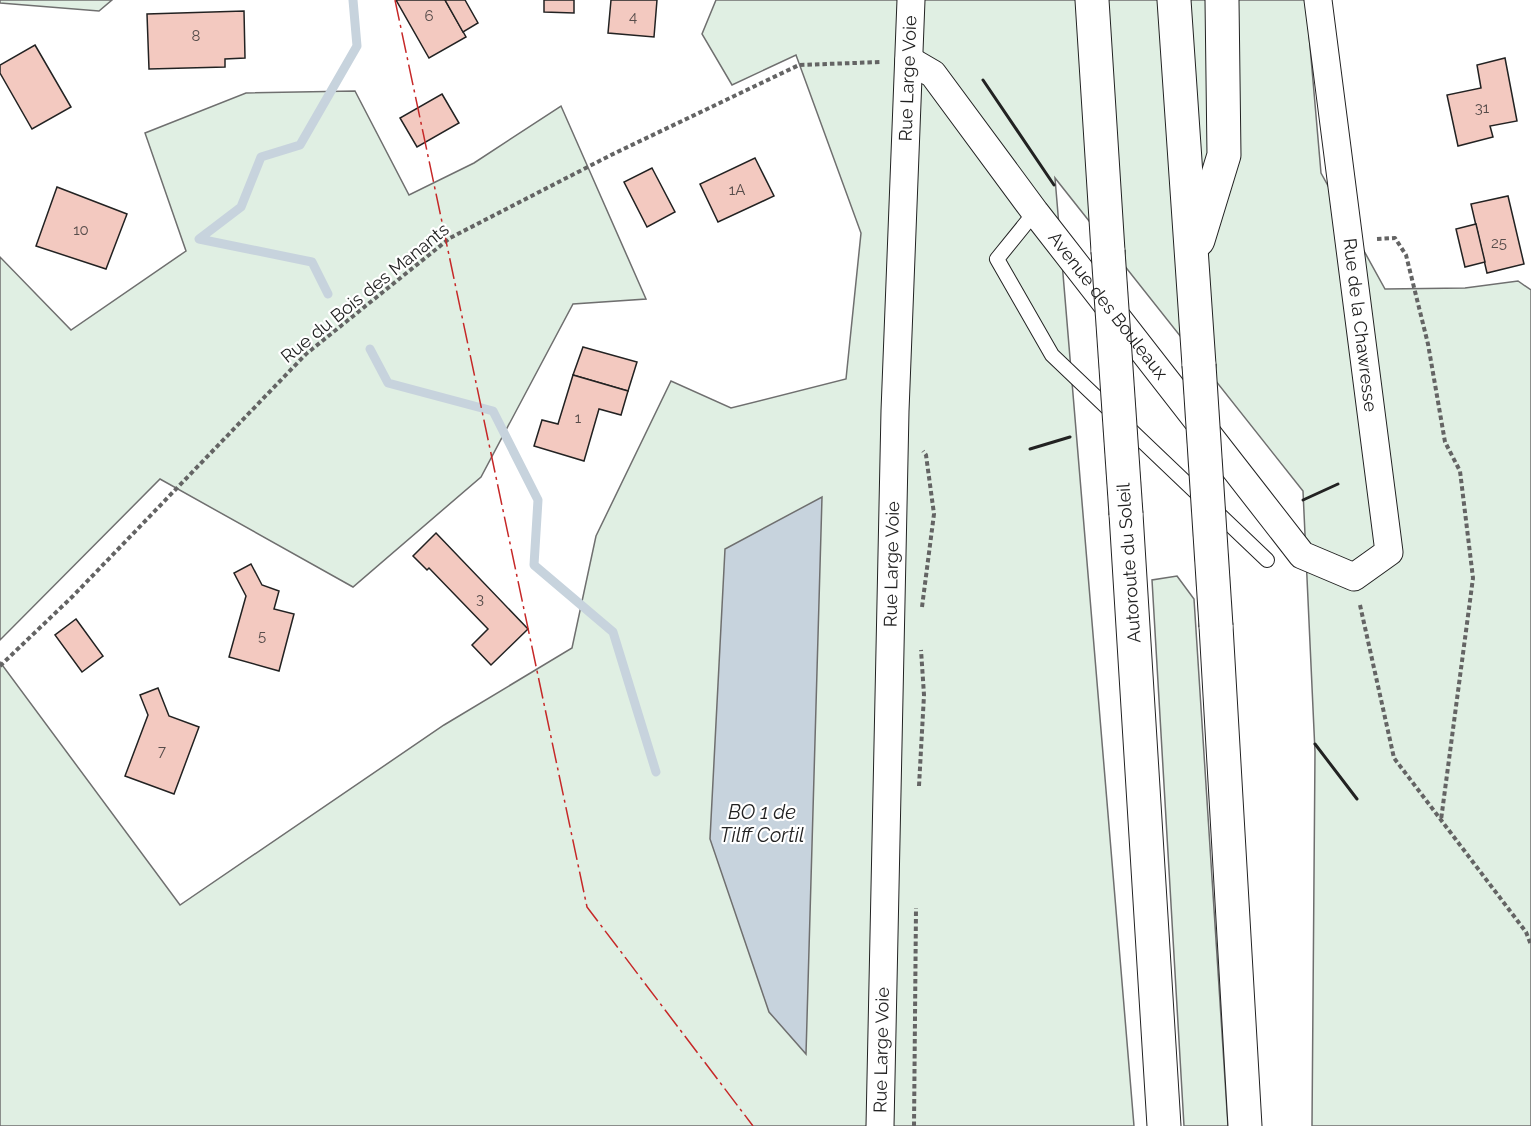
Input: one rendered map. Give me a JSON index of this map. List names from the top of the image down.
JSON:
{
  "streets": {
    "highway": ["Autoroute du Soleil"],
    "street": ["Rue Large Voie", "Avenue des Bouleaux", "Rue de la Chawresse"],
    "path": ["Rue du Bois des Manants"]
  },
  "crossings": [
    ["Rue Large Voie", "Rue du Bois des Manants"],
    ["Rue Large Voie", "Avenue des Bouleaux"],
    ["Rue du Bois des Manants", "Avenue des Bouleaux"],
    ["Avenue des Bouleaux", "Rue de la Chawresse"]
  ],
  "water": ["BO 1 de Tilff Cortil"],
  "house_numbers": [
    "6",
    "4",
    "8",
    "31",
    "1A",
    "10",
    "25",
    "1",
    "3",
    "5",
    "7"
  ]
}
